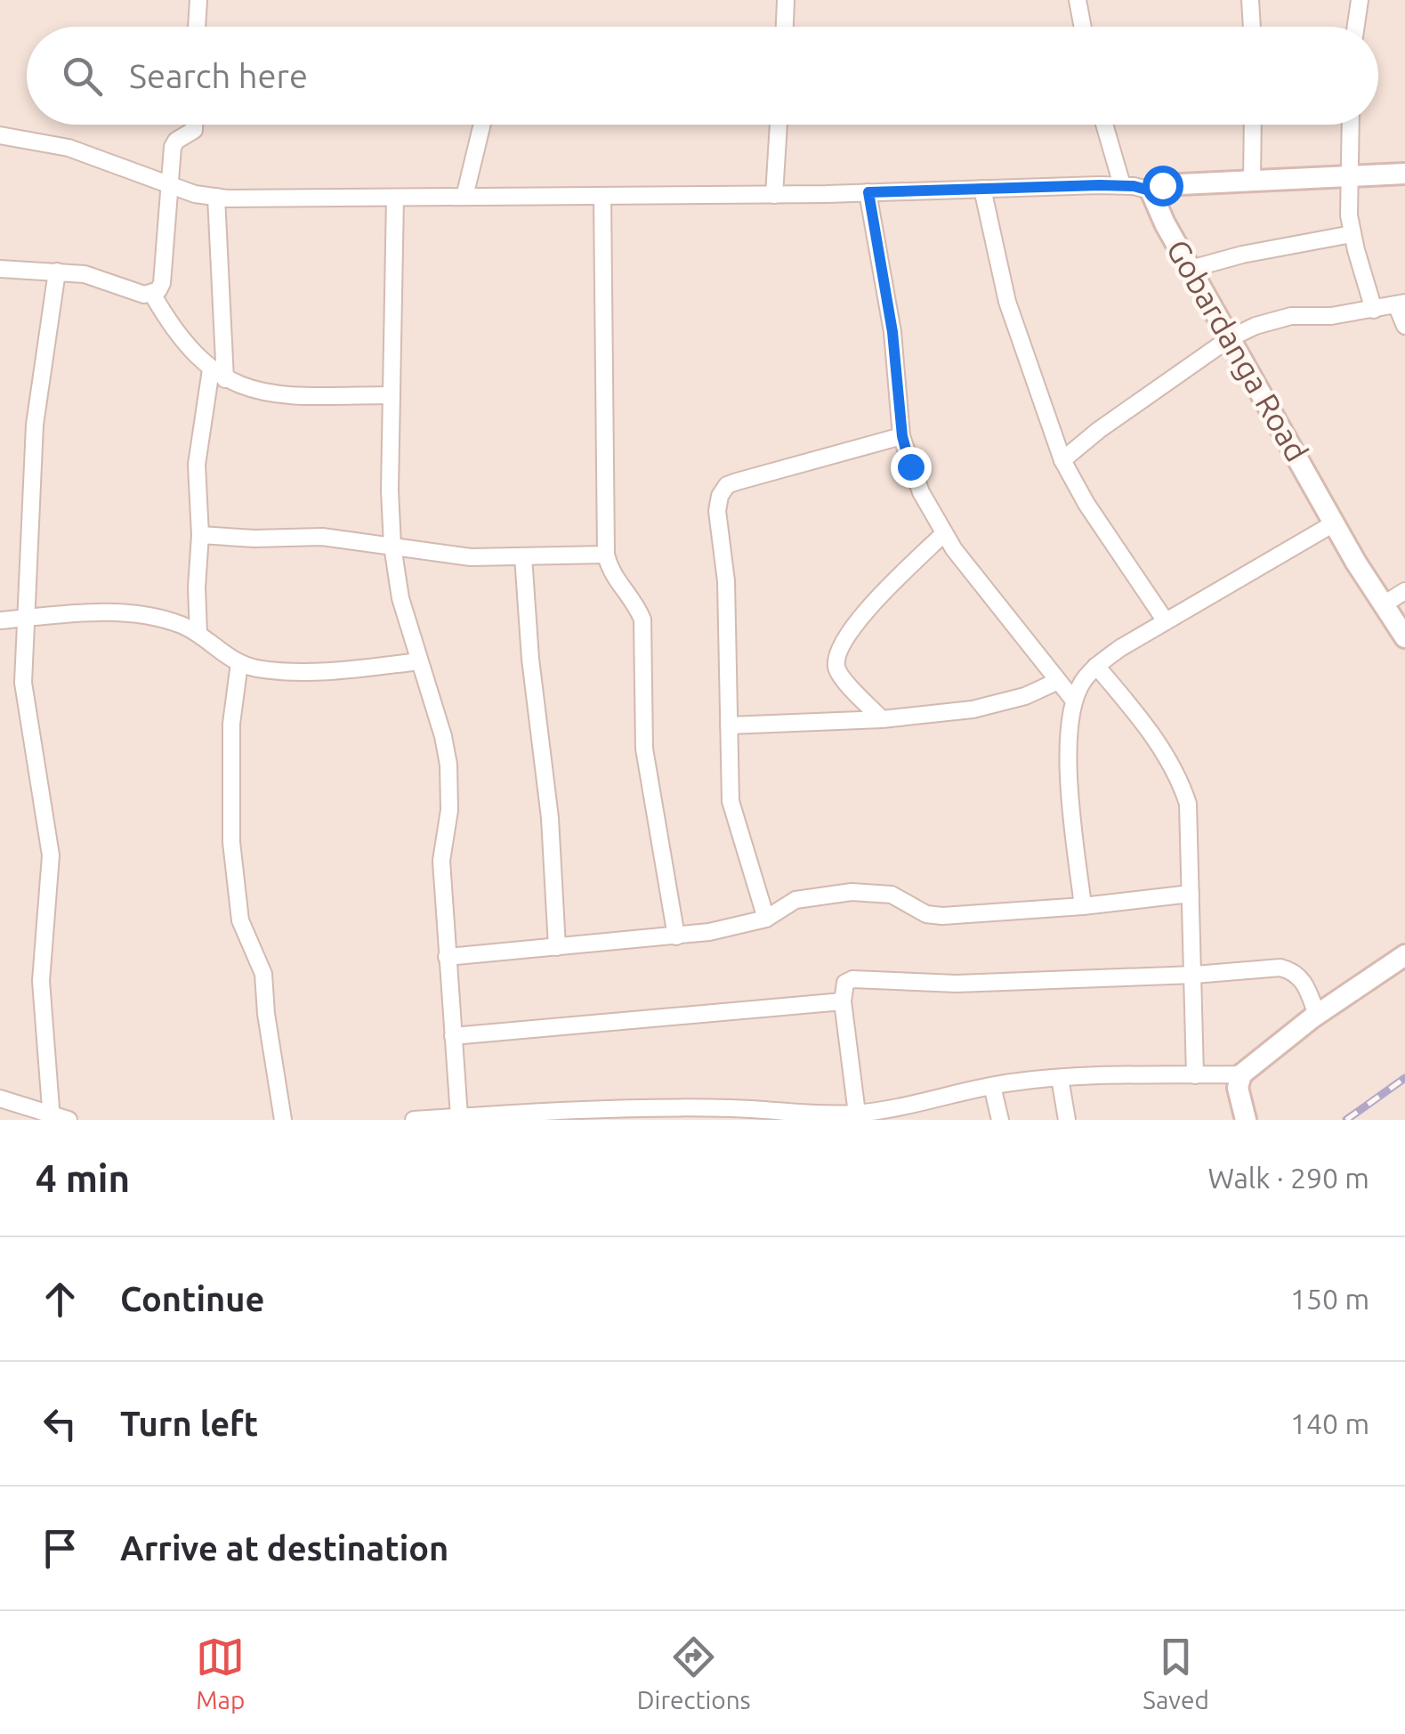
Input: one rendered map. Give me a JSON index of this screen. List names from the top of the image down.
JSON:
{
  "streets": {
    "main road": ["Gobardanga Road"]
  },
  "page": {
    "search": "Search here",
    "heading": ["4 min", "Walk · 290 m"],
    "list": [
      ["Continue", "150 m"],
      ["Turn left", "140 m"],
      "Arrive at destination"
    ],
    "nav": ["Map", "Directions", "Saved"]
  }
}
